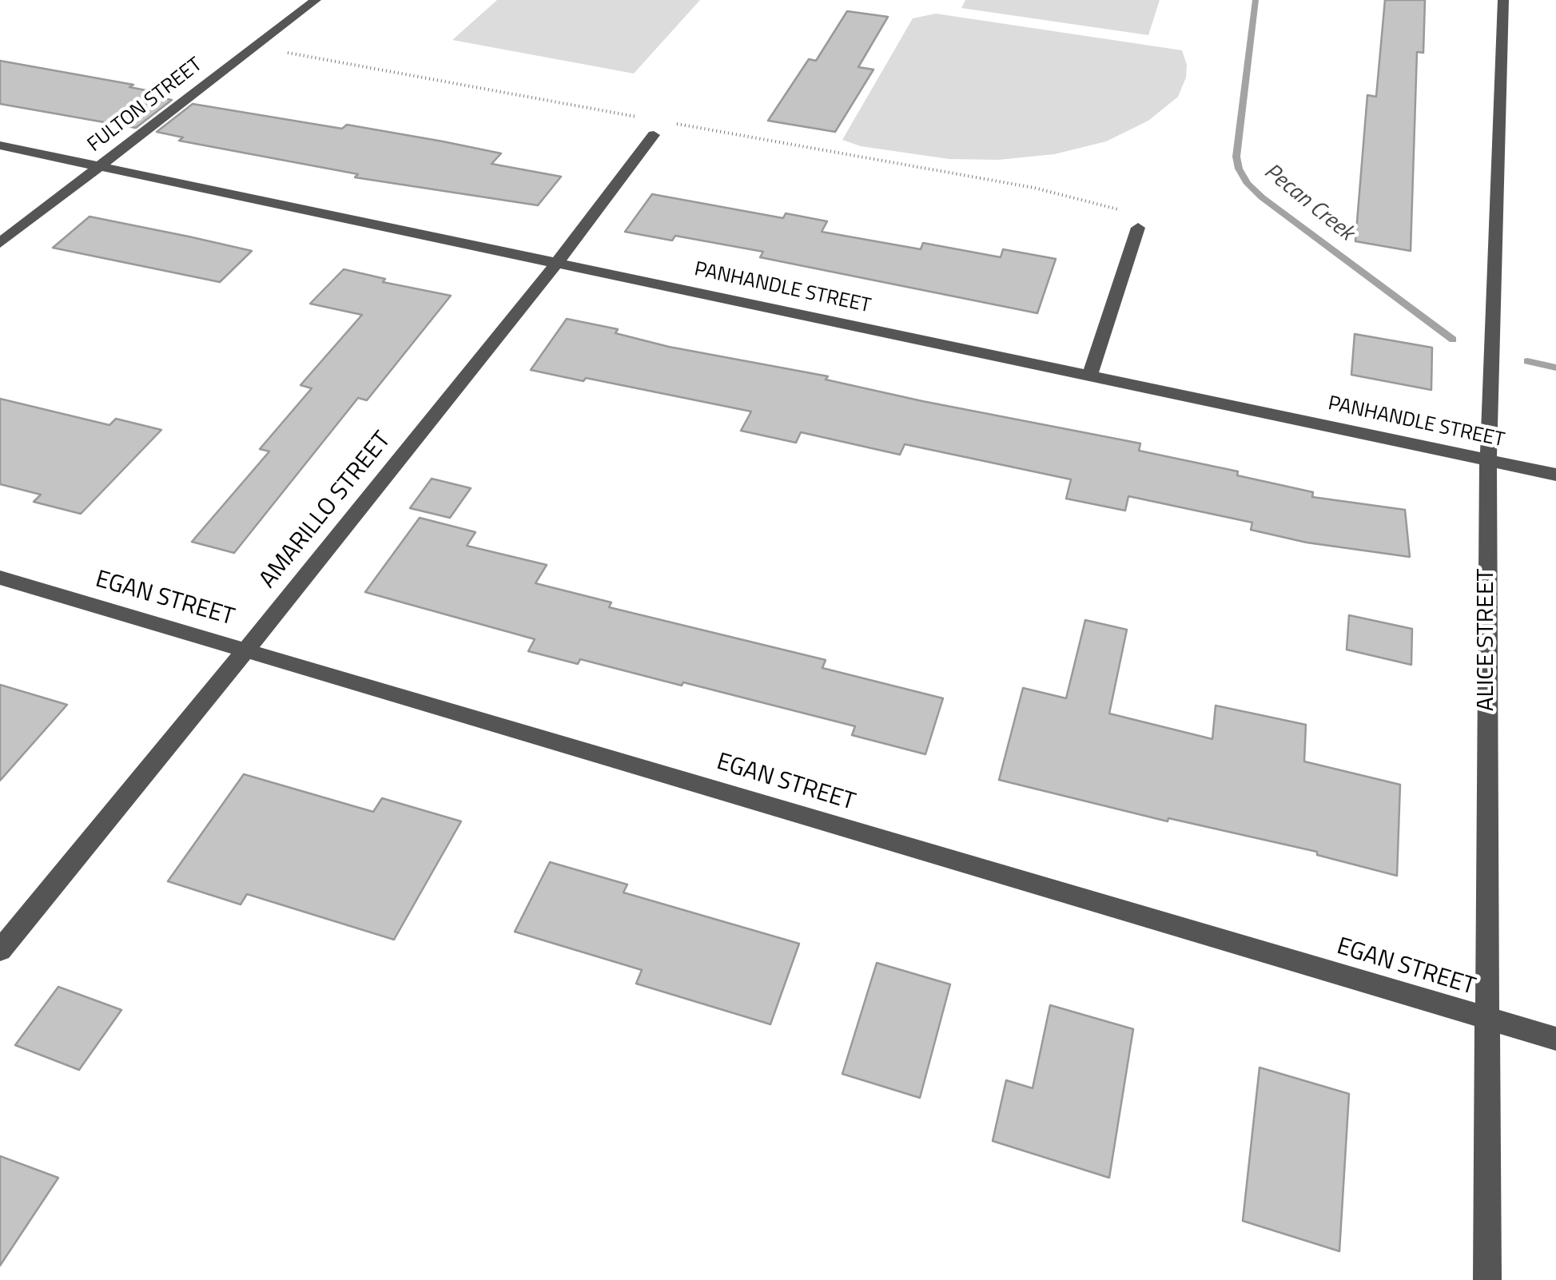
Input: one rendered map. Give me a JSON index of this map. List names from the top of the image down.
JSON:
{
  "streets": {
    "street": [
      "FULTON STREET",
      "PANHANDLE STREET",
      "AMARILLO STREET",
      "EGAN STREET",
      "ALICE STREET"
    ]
  },
  "crossings": [
    ["FULTON STREET", "PANHANDLE STREET"],
    ["PANHANDLE STREET", "AMARILLO STREET"],
    ["PANHANDLE STREET", "ALICE STREET"],
    ["AMARILLO STREET", "EGAN STREET"],
    ["EGAN STREET", "ALICE STREET"]
  ],
  "water": ["Pecan Creek"]
}
